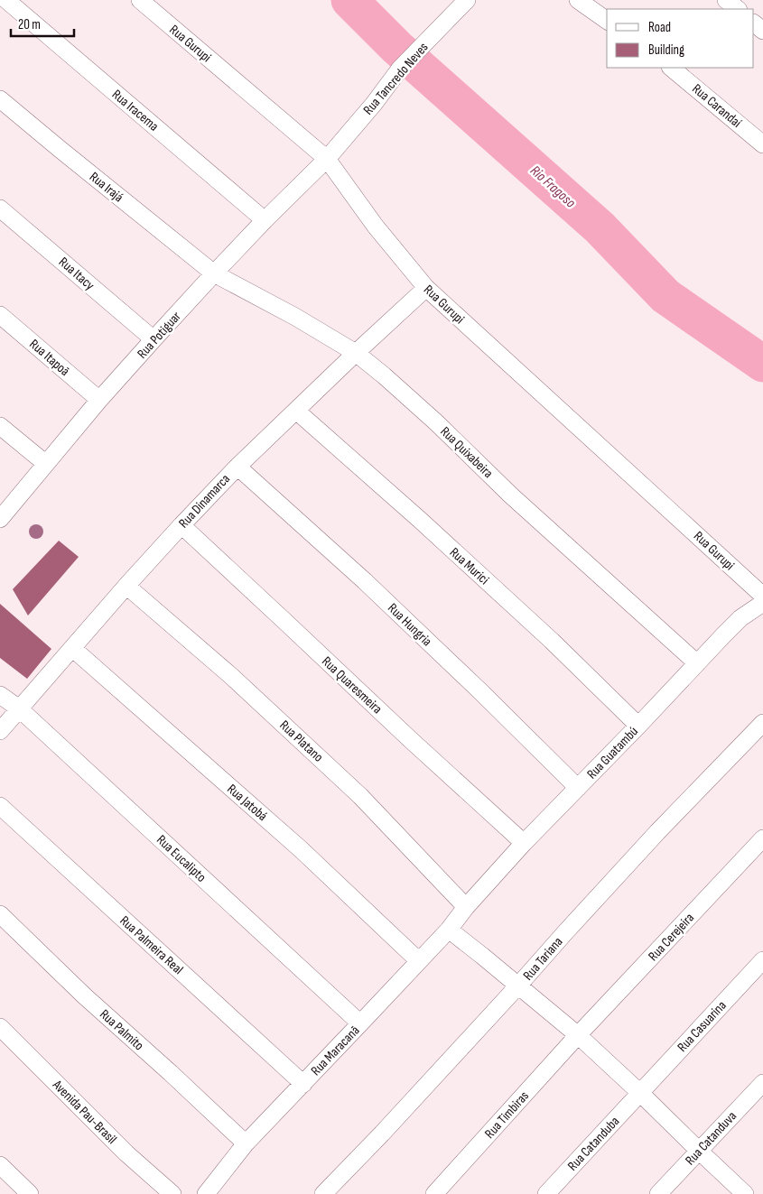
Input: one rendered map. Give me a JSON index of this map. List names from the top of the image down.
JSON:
{
  "streets": {
    "street": [
      "Rua Gurupi",
      "Rua Tancredo Neves",
      "Rua Carandaí",
      "Rua Iracema",
      "Rua Irajá",
      "Rua Itacy",
      "Rua Potiguar",
      "Rua Itapoã",
      "Rua Quixabeira",
      "Rua Dinamarca",
      "Rua Murici",
      "Rua Hungria",
      "Rua Quaresmeira",
      "Rua Platano",
      "Rua Guatambú",
      "Rua Jatobá",
      "Rua Eucalipto",
      "Rua Cerejeira",
      "Rua Palmeira Real",
      "Rua Tariana",
      "Rua Casuarina",
      "Rua Palmito",
      "Rua Maracanã",
      "Avenida Pau-Brasil",
      "Rua Timbiras",
      "Rua Catanduva",
      "Rua Catanduba"
    ]
  },
  "crossings": [
    ["Rua Gurupi", "Rua Tancredo Neves"],
    ["Rua Gurupi", "Rua Potiguar"],
    ["Rua Gurupi", "Rua Dinamarca"],
    ["Rua Tancredo Neves", "Rua Potiguar"],
    ["Rua Iracema", "Rua Potiguar"],
    ["Rua Irajá", "Rua Potiguar"],
    ["Rua Irajá", "Rua Quixabeira"],
    ["Rua Itacy", "Rua Potiguar"],
    ["Rua Potiguar", "Rua Itapoã"],
    ["Rua Potiguar", "Rua Quixabeira"],
    ["Rua Quixabeira", "Rua Dinamarca"],
    ["Rua Quixabeira", "Rua Guatambú"],
    ["Rua Dinamarca", "Rua Murici"],
    ["Rua Dinamarca", "Rua Hungria"],
    ["Rua Dinamarca", "Rua Quaresmeira"],
    ["Rua Dinamarca", "Rua Platano"],
    ["Rua Dinamarca", "Rua Jatobá"],
    ["Rua Dinamarca", "Rua Eucalipto"],
    ["Rua Murici", "Rua Guatambú"],
    ["Rua Hungria", "Rua Guatambú"],
    ["Rua Quaresmeira", "Rua Guatambú"],
    ["Rua Platano", "Rua Guatambú"],
    ["Rua Platano", "Rua Maracanã"],
    ["Rua Guatambú", "Rua Maracanã"],
    ["Rua Jatobá", "Rua Maracanã"],
    ["Rua Eucalipto", "Rua Maracanã"],
    ["Rua Cerejeira", "Rua Timbiras"],
    ["Rua Palmeira Real", "Rua Maracanã"],
    ["Rua Casuarina", "Rua Catanduba"],
    ["Rua Palmito", "Rua Maracanã"]
  ],
  "water": ["Rio Fragoso"],
  "legend": ["Road", "Building"],
  "scale_bar": "20 m"
}
